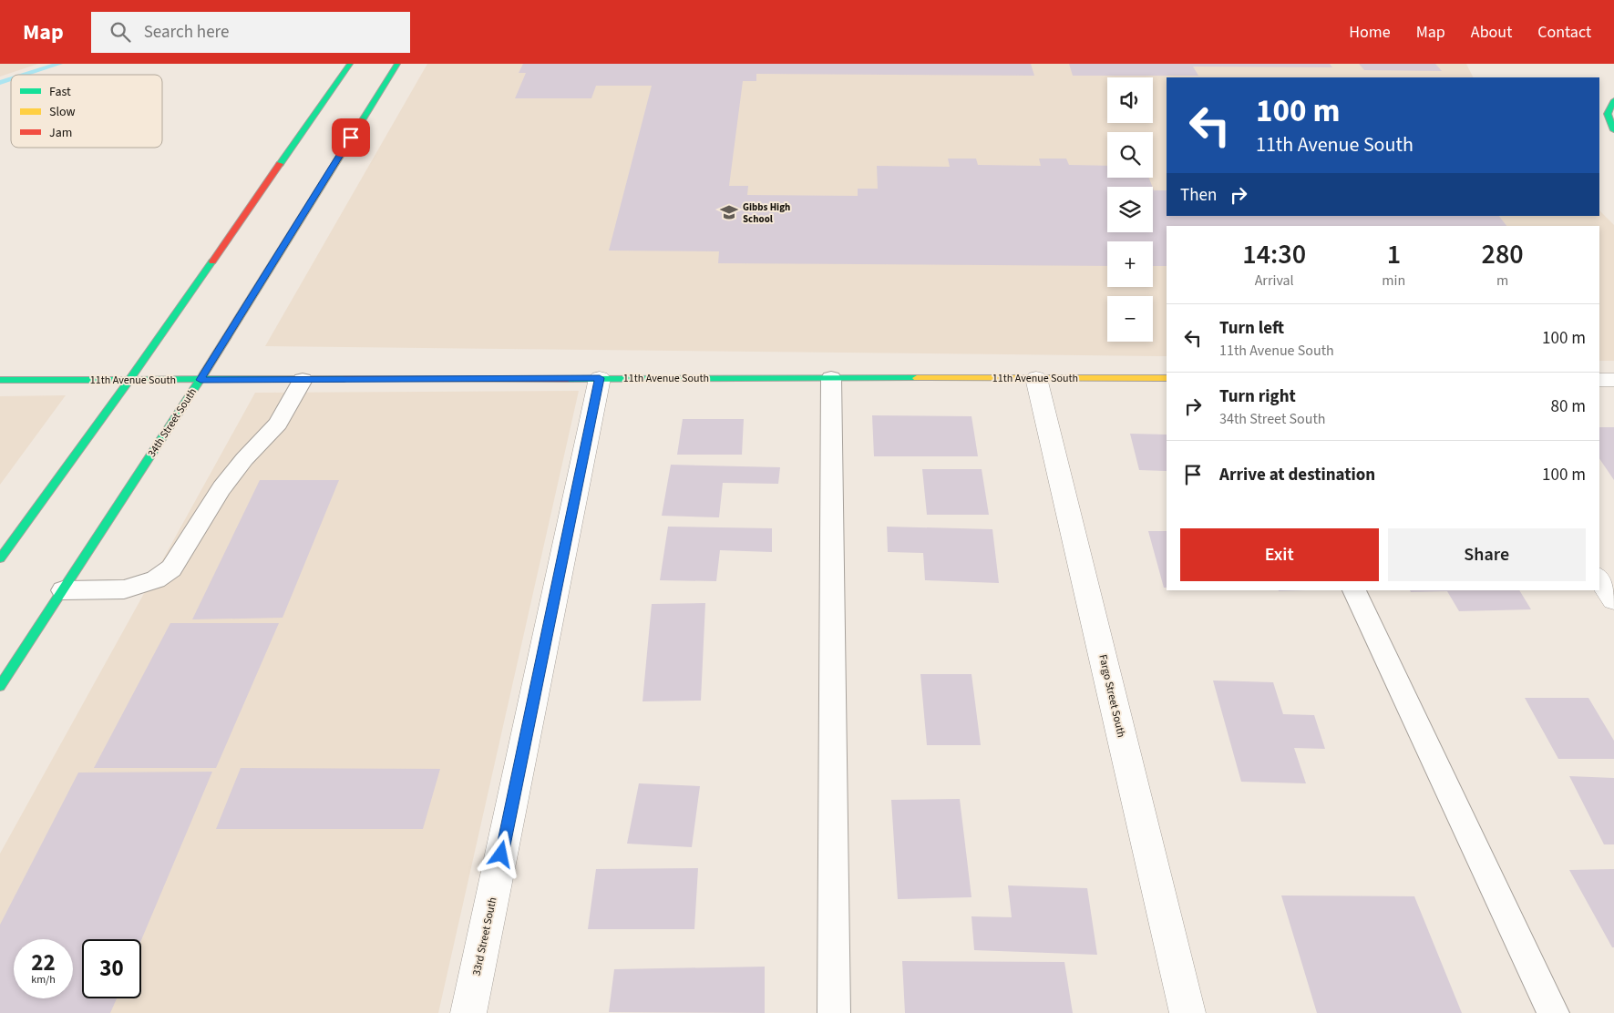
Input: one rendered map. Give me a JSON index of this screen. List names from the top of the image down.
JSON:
{
  "streets": {
    "main road": ["11th Avenue South", "34th Street South"],
    "street": ["Fargo Street South", "33rd Street South"]
  },
  "crossings": [
    ["11th Avenue South", "34th Street South"],
    ["11th Avenue South", "Fargo Street South"],
    ["11th Avenue South", "33rd Street South"]
  ],
  "places": {
    "school or university": ["Gibbs High School"]
  },
  "legend": ["Fast", "Slow", "Jam"],
  "page": {
    "header": "Map",
    "search": "Search here",
    "nav": [
      "Home",
      "Map",
      "About",
      "Contact"
    ],
    "map_buttons": ["+", "−"],
    "turn": ["100 m", "11th Avenue South"],
    "then": "Then",
    "eta": [
      "14:30",
      "Arrival",
      "1",
      "min",
      "280",
      "m"
    ],
    "list": [
      {
        "name": "Turn left",
        "note": "11th Avenue South",
        "value": "100 m"
      },
      {
        "name": "Turn right",
        "note": "34th Street South",
        "value": "80 m"
      },
      {
        "name": "Arrive at destination",
        "value": "100 m"
      }
    ],
    "buttons": ["Exit", "Share"],
    "speed": "22 km/h",
    "limit": "30"
  }
}
